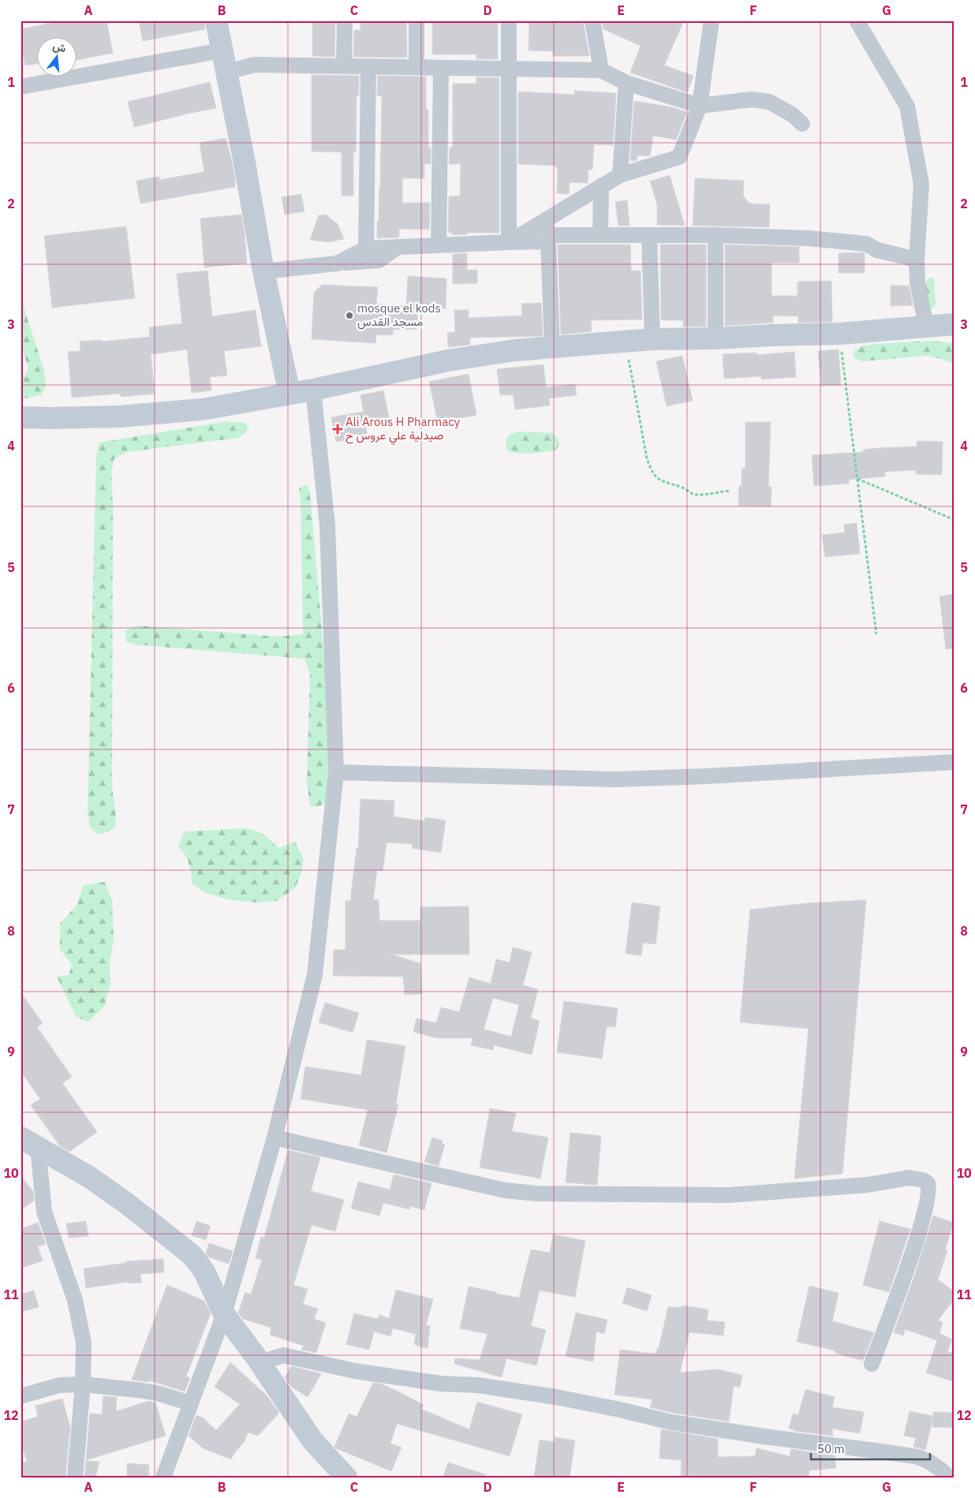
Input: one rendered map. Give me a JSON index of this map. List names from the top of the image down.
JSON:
{
  "places": {
    "other": ["mosque el kods مسجد القدس"],
    "health": ["Ali Arous H Pharmacy صيدلية علي عروس ح"]
  },
  "scale_bar": "50 m",
  "north": "top",
  "grid": {
    "columns": [
      "A",
      "B",
      "C",
      "D",
      "E",
      "F",
      "G"
    ],
    "rows": [
      "1",
      "2",
      "3",
      "4",
      "5",
      "6",
      "7",
      "8",
      "9",
      "10",
      "11",
      "12"
    ]
  }
}
